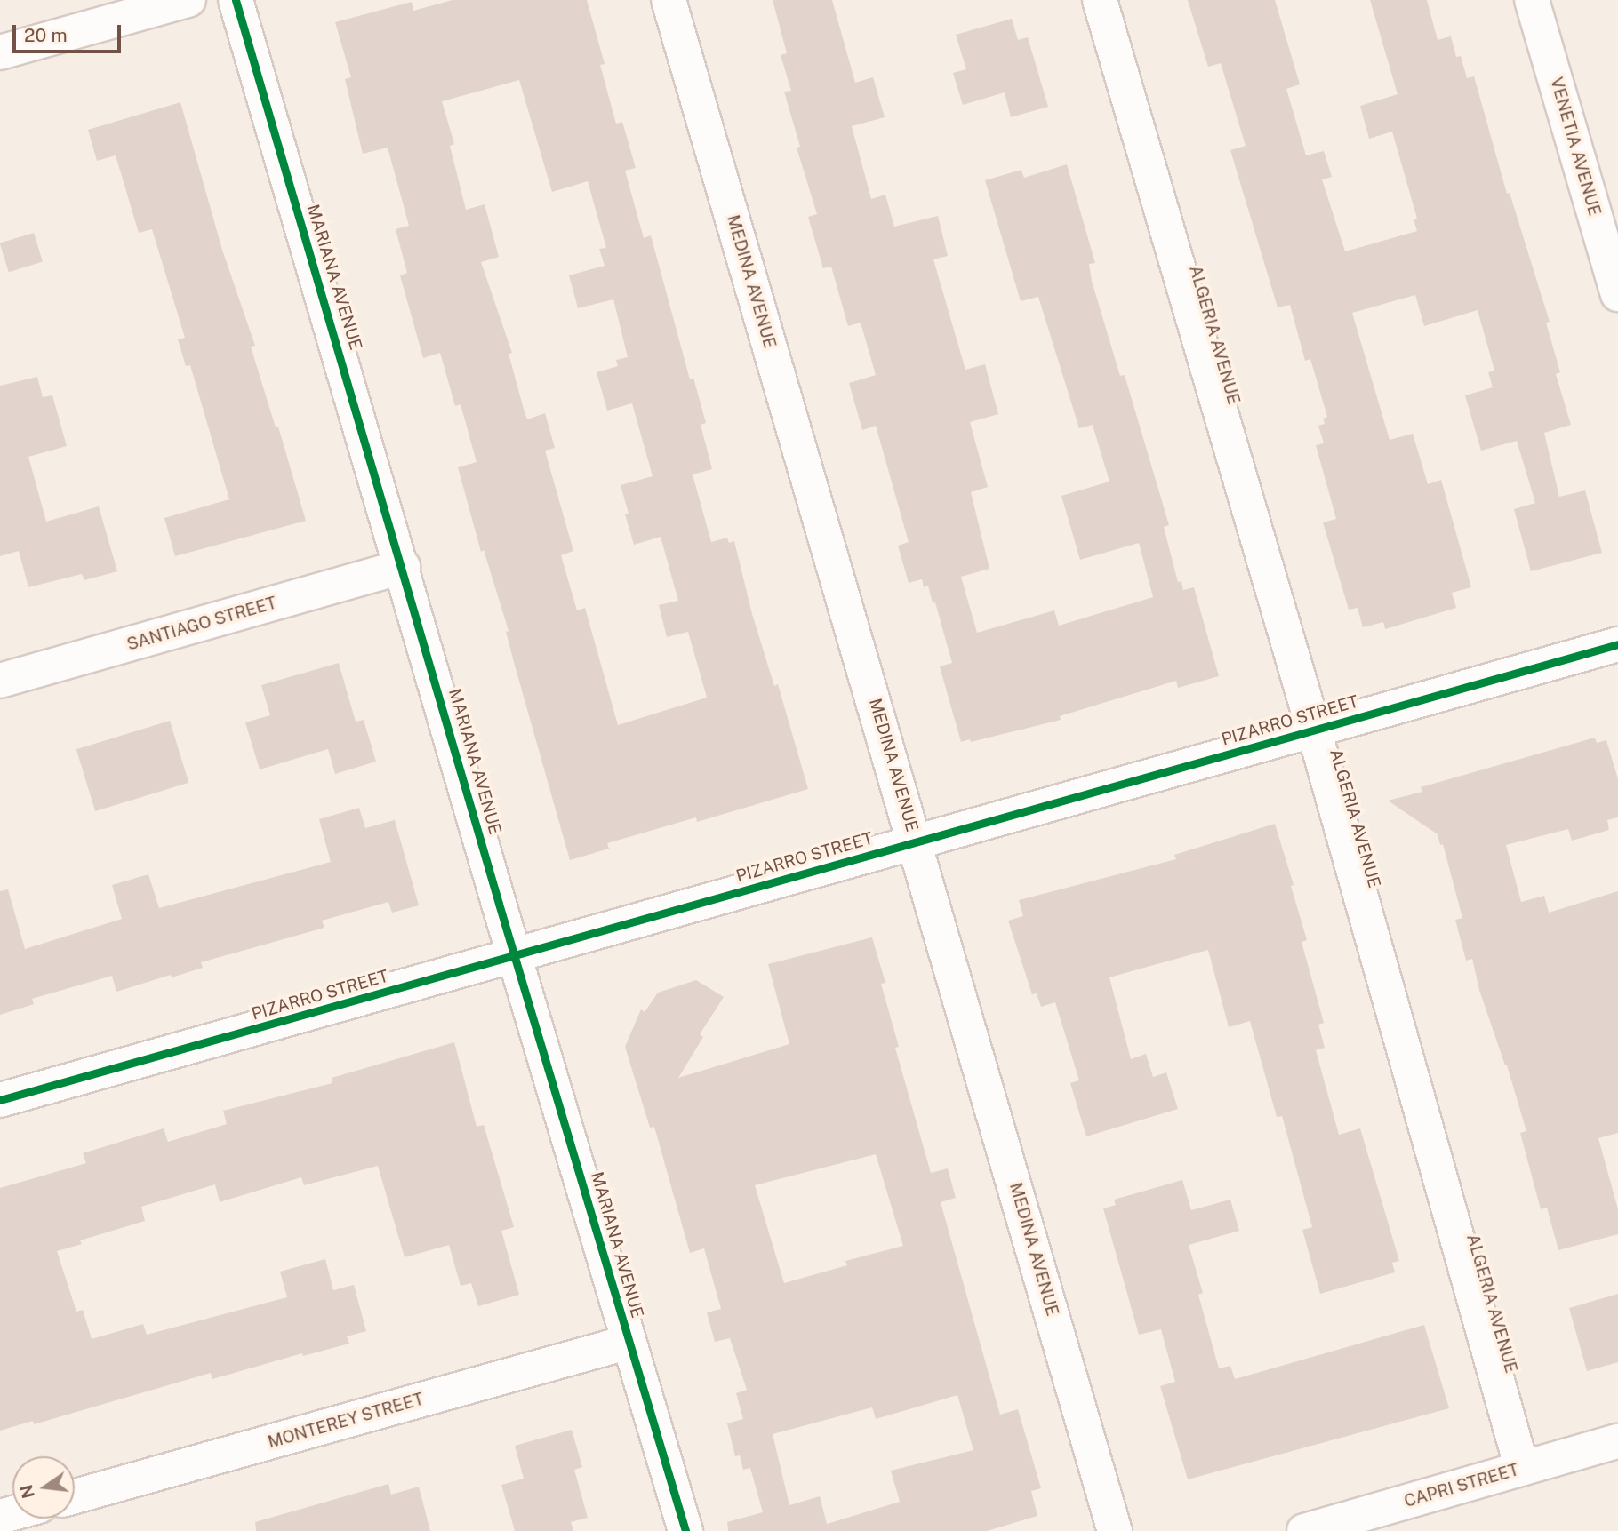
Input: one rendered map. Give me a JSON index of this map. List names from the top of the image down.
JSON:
{
  "streets": {
    "street": [
      "VENETIA AVENUE",
      "MARIANA AVENUE",
      "MEDINA AVENUE",
      "ALGERIA AVENUE",
      "SANTIAGO STREET",
      "PIZARRO STREET",
      "MONTEREY STREET",
      "CAPRI STREET"
    ]
  },
  "crossings": [
    ["MARIANA AVENUE", "SANTIAGO STREET"],
    ["MARIANA AVENUE", "PIZARRO STREET"],
    ["MARIANA AVENUE", "MONTEREY STREET"],
    ["MEDINA AVENUE", "PIZARRO STREET"],
    ["ALGERIA AVENUE", "PIZARRO STREET"],
    ["ALGERIA AVENUE", "CAPRI STREET"]
  ],
  "scale_bar": "20 m",
  "north": "left"
}
